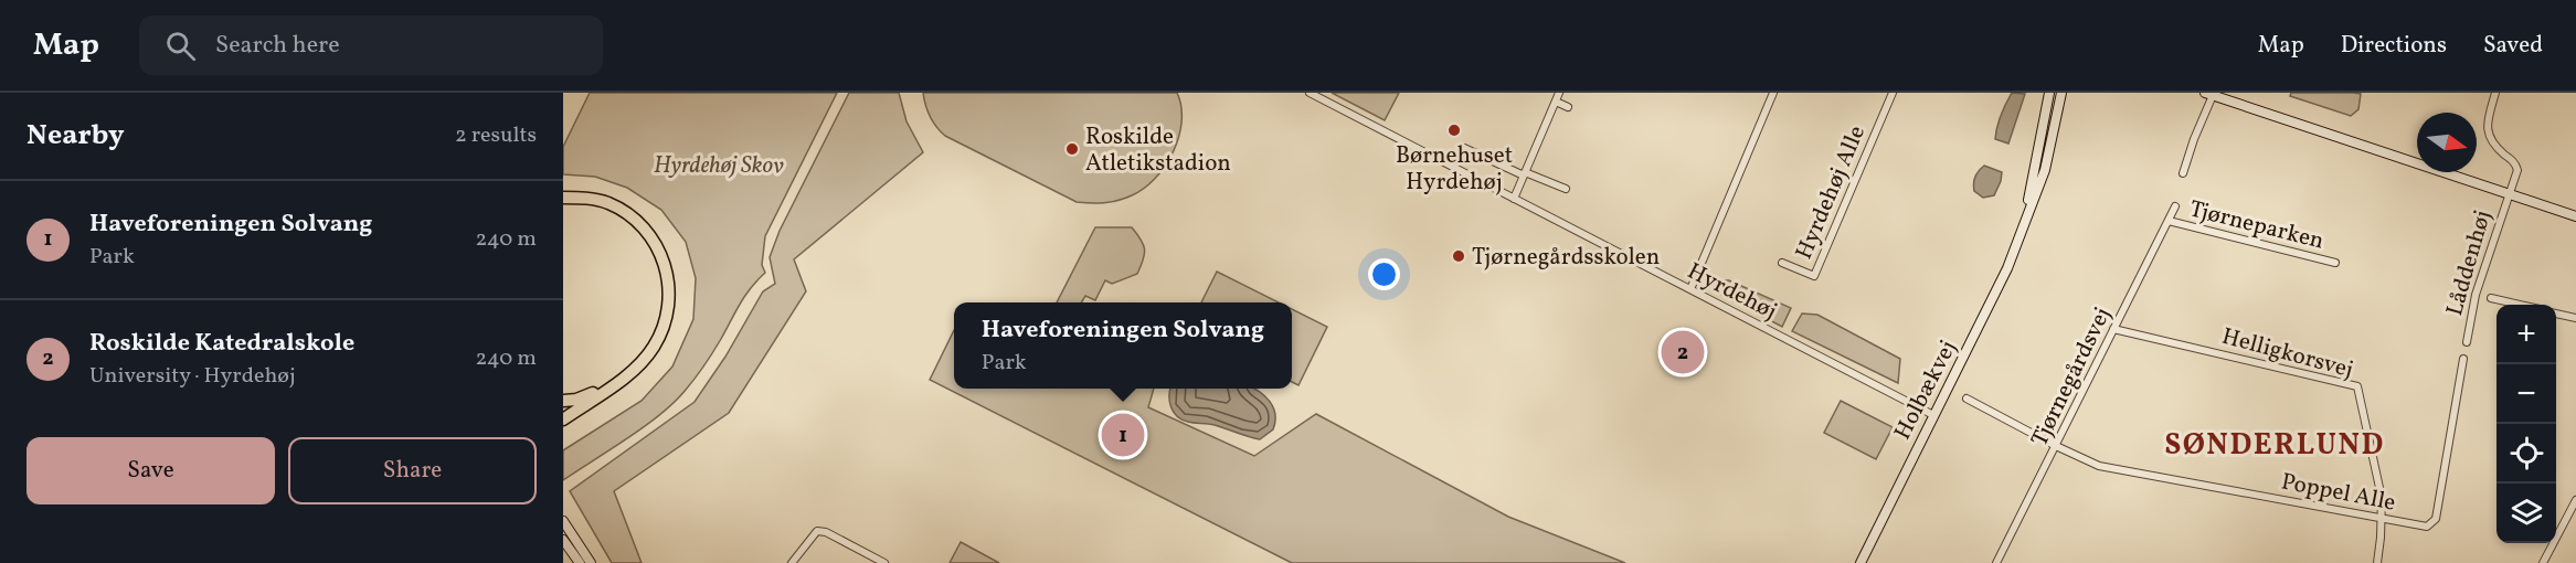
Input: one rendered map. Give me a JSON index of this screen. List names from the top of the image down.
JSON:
{
  "streets": {
    "street": [
      "Hyrdehøj Alle",
      "Tjørneparken",
      "Låddenhøj",
      "Hyrdehøj",
      "Helligkorsvej",
      "Tjørnegårdsvej",
      "Holbækvej",
      "Poppel Alle"
    ]
  },
  "crossings": [
    ["Tjørneparken", "Tjørnegårdsvej"],
    ["Hyrdehøj", "Holbækvej"],
    ["Helligkorsvej", "Tjørnegårdsvej"],
    ["Helligkorsvej", "Poppel Alle"],
    ["Tjørnegårdsvej", "Poppel Alle"]
  ],
  "districts": ["SØNDERLUND"],
  "parks": ["Hyrdehøj Skov"],
  "places": ["Børnehuset Hyrdehøj", "Roskilde Atletikstadion", "Tjørnegårdsskolen"],
  "north": "right",
  "page": {
    "header": "Map",
    "search": "Search here",
    "nav": ["Map", "Directions", "Saved"],
    "heading": ["Nearby", "2 results"],
    "list": [
      {
        "mark": "1",
        "name": "Haveforeningen Solvang",
        "note": "Park",
        "value": "240 m"
      },
      {
        "mark": "2",
        "name": "Roskilde Katedralskole",
        "note": "University · Hyrdehøj",
        "value": "240 m"
      }
    ],
    "popup": ["Haveforeningen Solvang", "Park"],
    "map_buttons": ["+", "−"],
    "pins": ["2", "1"],
    "buttons": ["Save", "Share"]
  }
}
